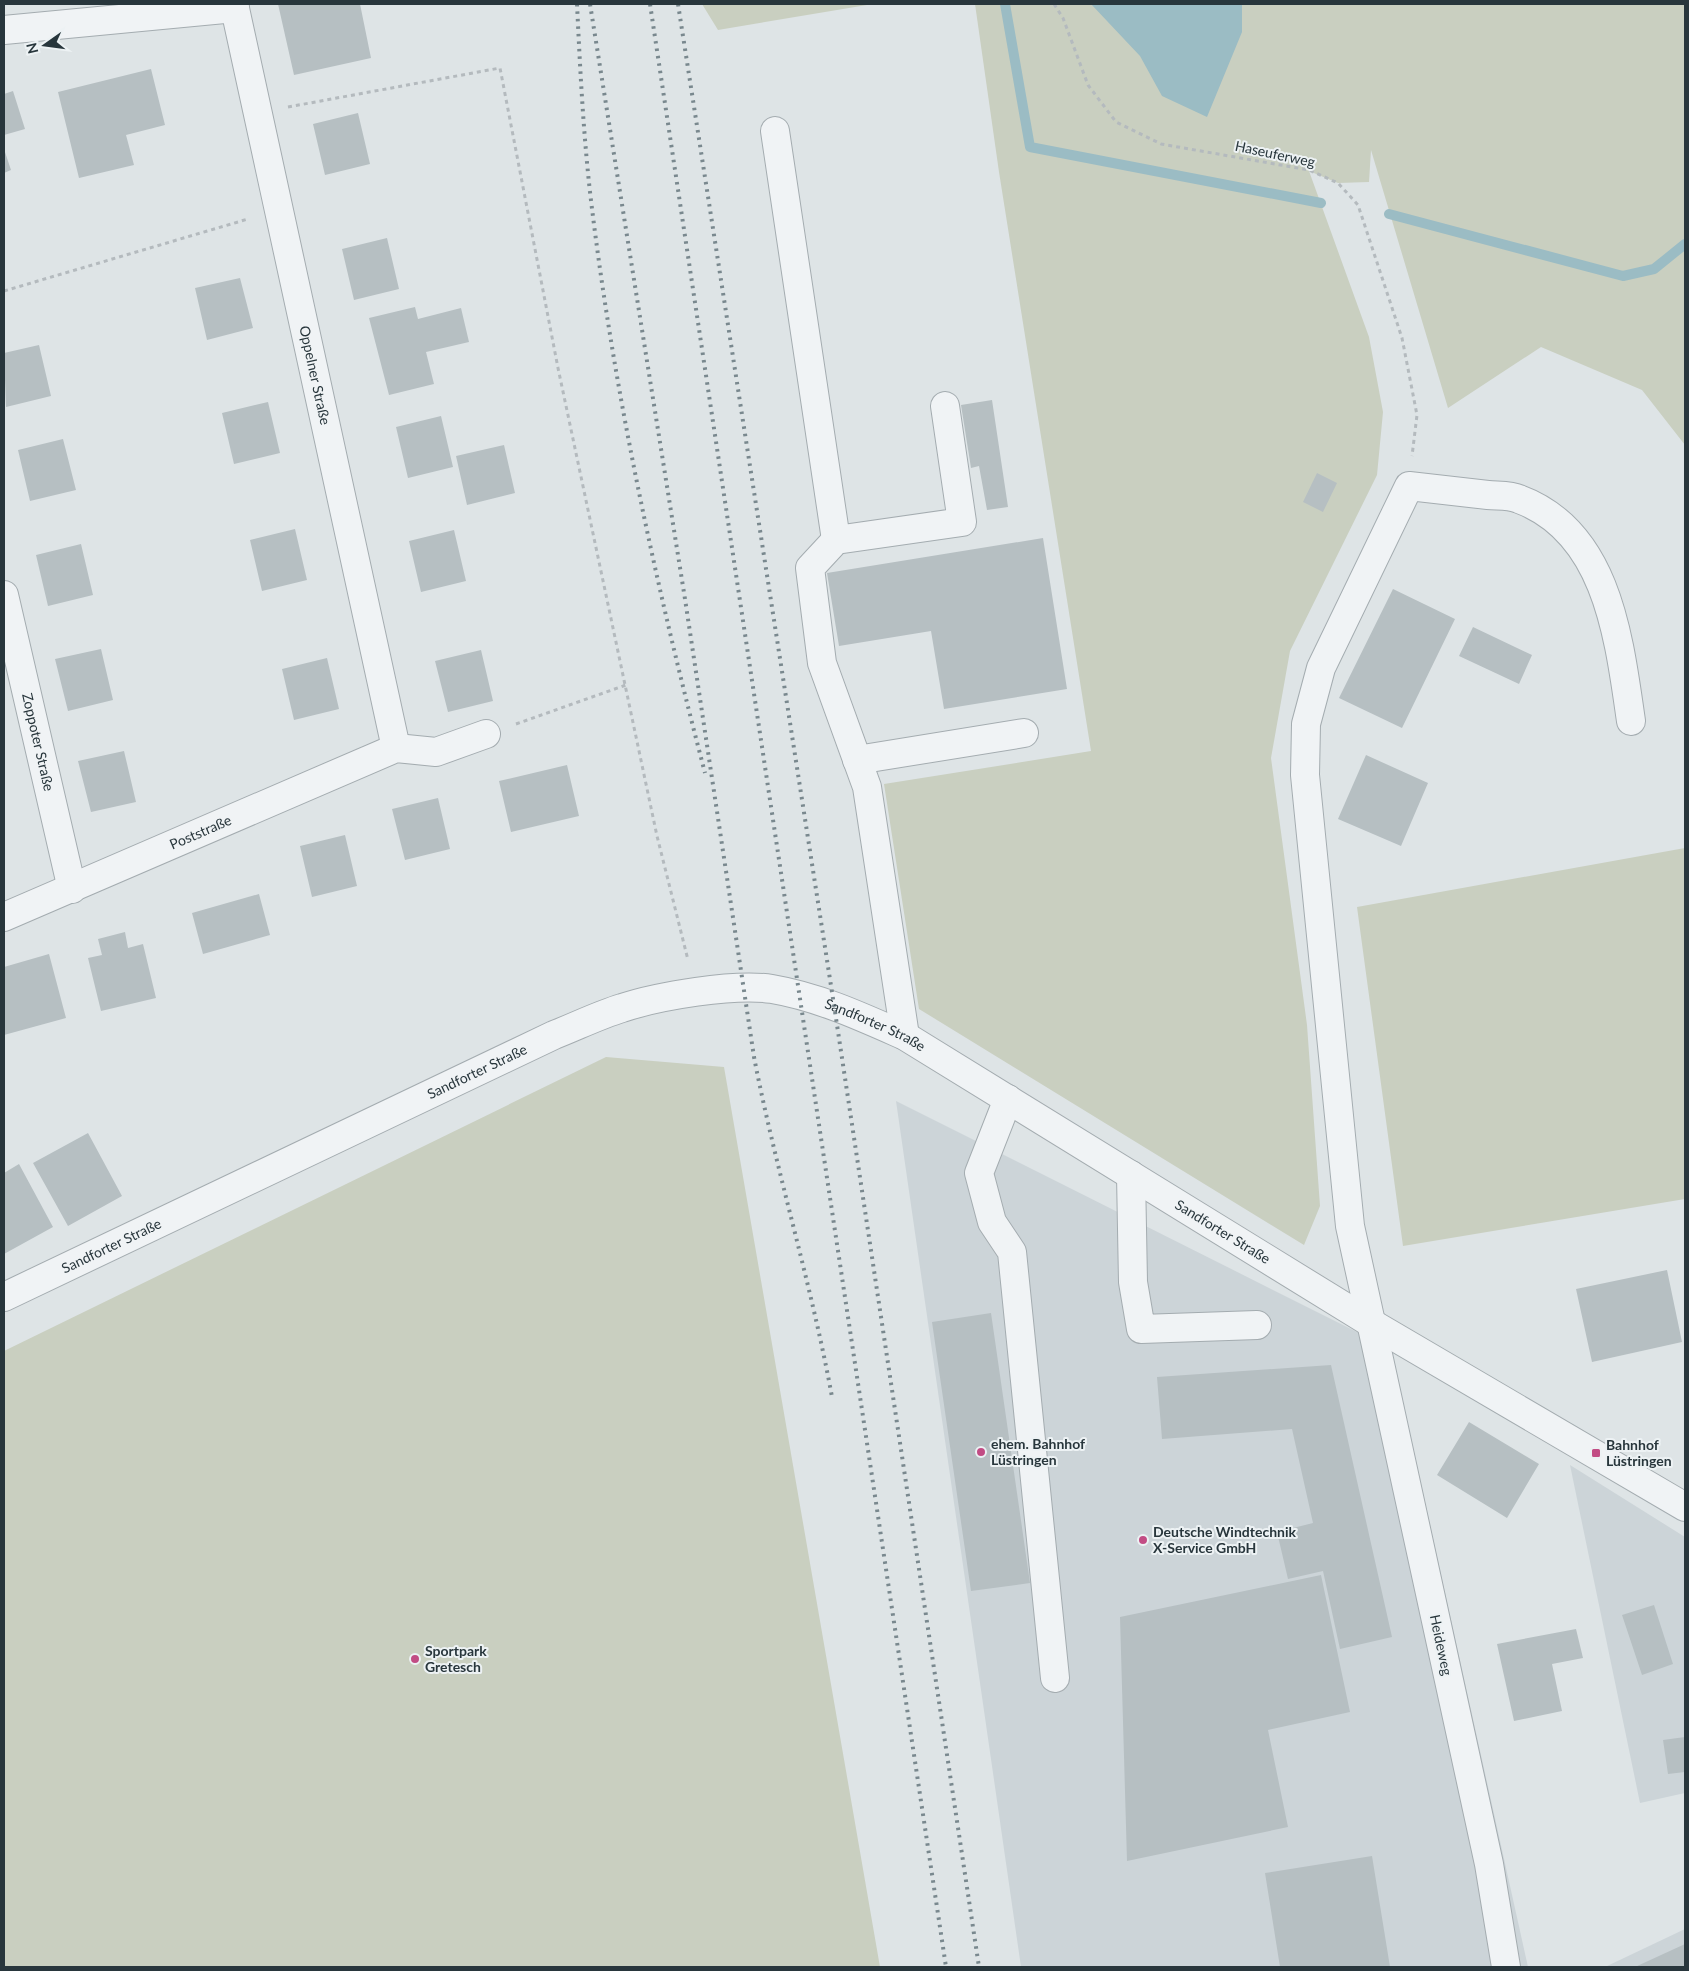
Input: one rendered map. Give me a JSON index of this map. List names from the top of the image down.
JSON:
{
  "streets": {
    "street": [
      "Oppelner Straße",
      "Zoppoter Straße",
      "Poststraße",
      "Sandforter Straße",
      "Heideweg"
    ],
    "path": ["Haseuferweg"]
  },
  "crossings": [
    ["Haseuferweg", "Heideweg"],
    ["Oppelner Straße", "Poststraße"],
    ["Zoppoter Straße", "Poststraße"],
    ["Sandforter Straße", "Heideweg"]
  ],
  "places": {
    "other": ["ehem. Bahnhof Lüstringen", "Deutsche Windtechnik X-Service GmbH", "Sportpark Gretesch"],
    "transit": ["Bahnhof Lüstringen"]
  },
  "north": "left"
}
